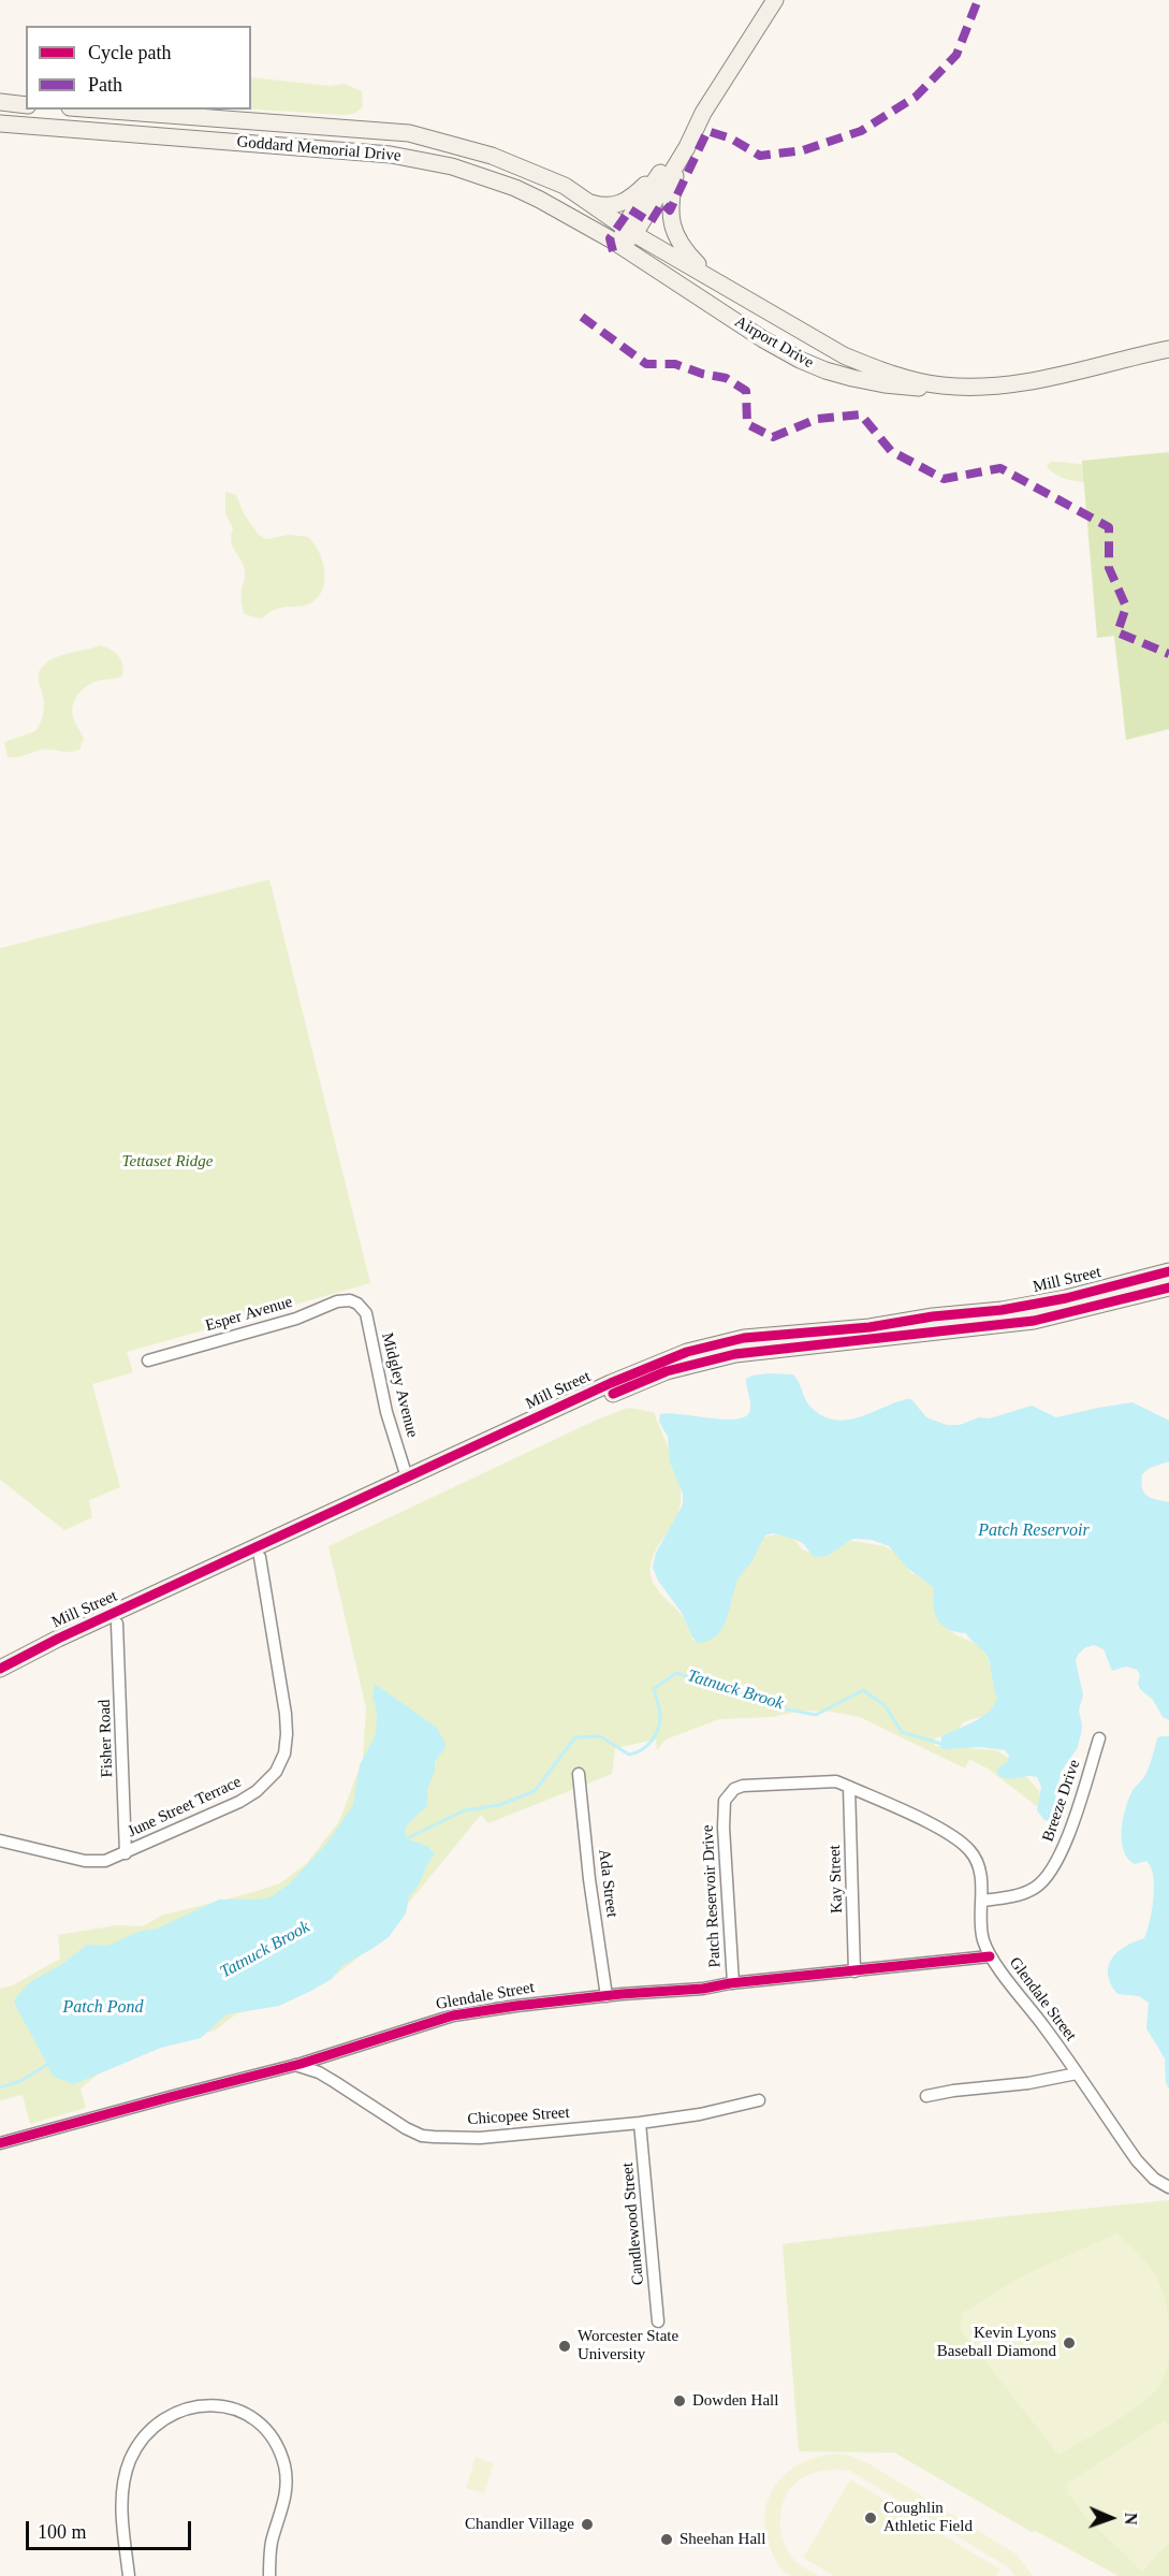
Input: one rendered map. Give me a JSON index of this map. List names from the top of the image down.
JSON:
{
  "streets": {
    "main road": ["Goddard Memorial Drive", "Airport Drive", "Mill Street"],
    "street": [
      "Esper Avenue",
      "Midgley Avenue",
      "Fisher Road",
      "Breeze Drive",
      "June Street Terrace",
      "Kay Street",
      "Ada Street",
      "Patch Reservoir Drive",
      "Glendale Street",
      "Chicopee Street",
      "Candlewood Street"
    ]
  },
  "crossings": [
    ["Goddard Memorial Drive", "Airport Drive"],
    ["Mill Street", "Midgley Avenue"],
    ["Mill Street", "Fisher Road"],
    ["Mill Street", "June Street Terrace"],
    ["Esper Avenue", "Midgley Avenue"],
    ["Fisher Road", "June Street Terrace"],
    ["Breeze Drive", "Patch Reservoir Drive"],
    ["Kay Street", "Patch Reservoir Drive"],
    ["Kay Street", "Glendale Street"],
    ["Ada Street", "Glendale Street"],
    ["Patch Reservoir Drive", "Glendale Street"],
    ["Glendale Street", "Chicopee Street"],
    ["Chicopee Street", "Candlewood Street"]
  ],
  "water": ["Patch Reservoir", "Tatnuck Brook", "Patch Pond"],
  "parks": ["Tettaset Ridge"],
  "places": [
    "Kevin Lyons Baseball Diamond",
    "Worcester State University",
    "Dowden Hall",
    "Coughlin Athletic Field",
    "Chandler Village",
    "Sheehan Hall"
  ],
  "legend": ["Cycle path", "Path"],
  "scale_bar": "100 m",
  "north": "right"
}
